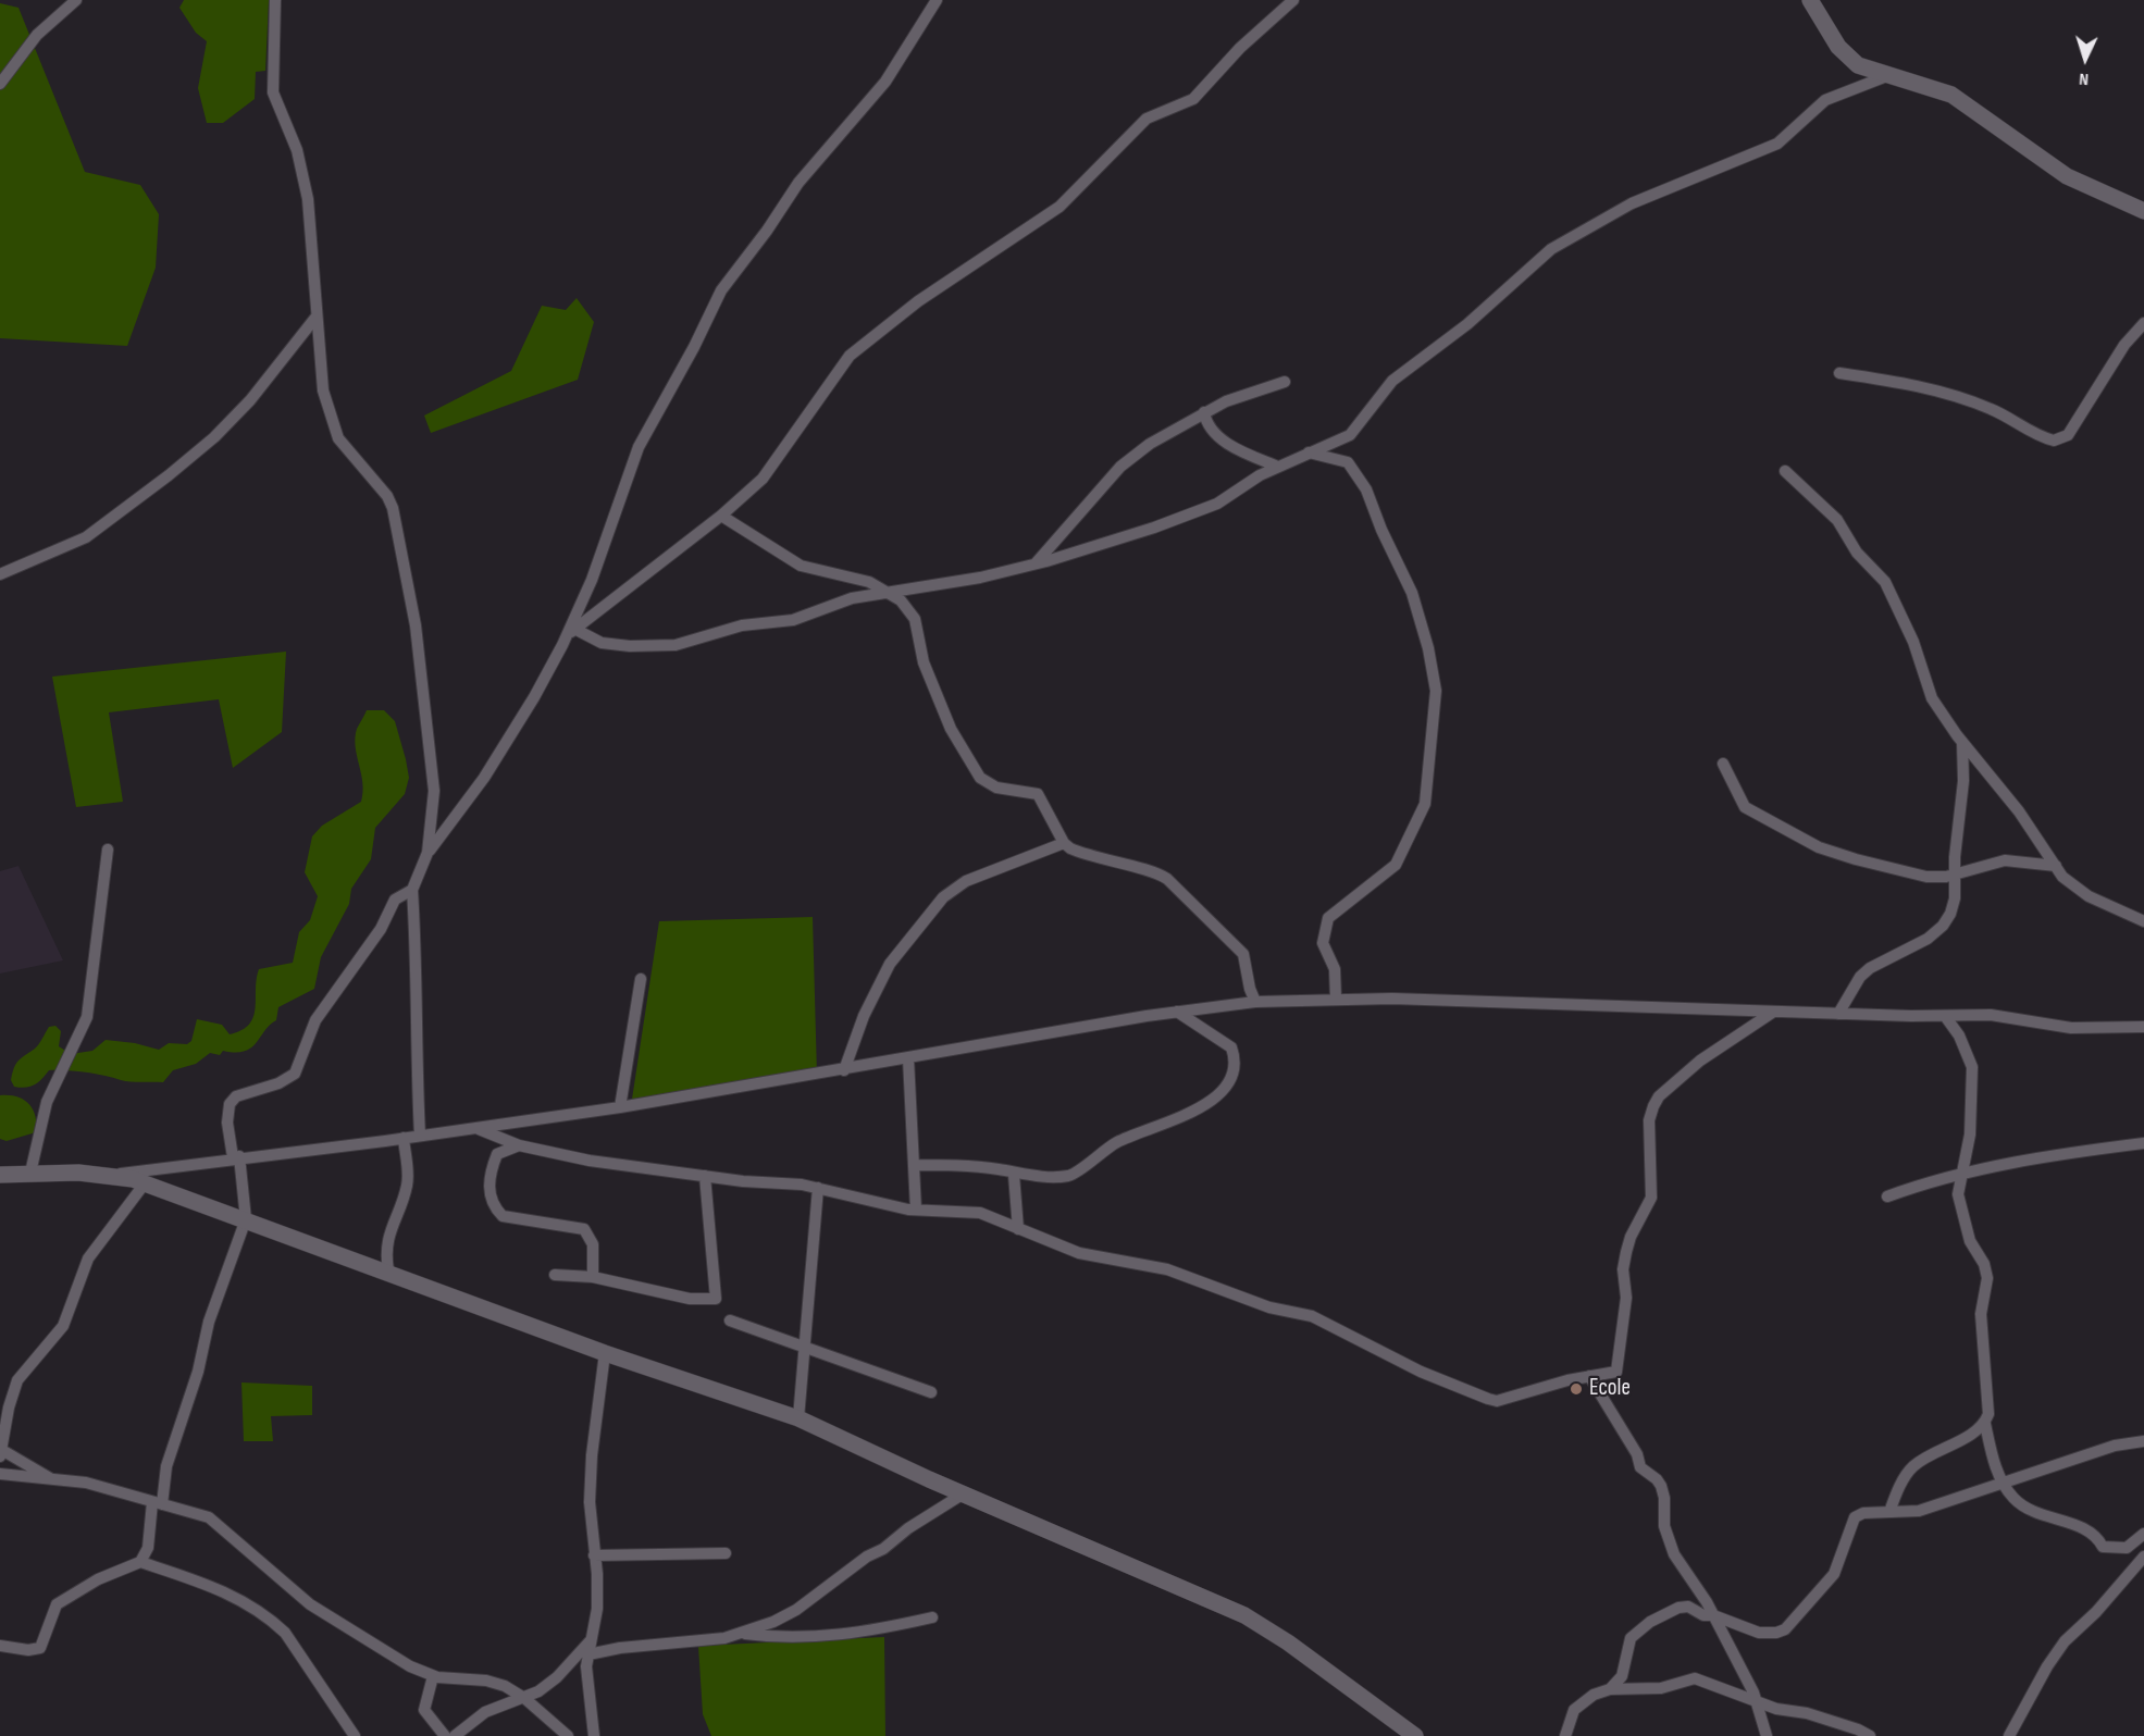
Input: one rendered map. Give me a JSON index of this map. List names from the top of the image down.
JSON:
{
  "places": ["Ecole"],
  "north": "bottom"
}
